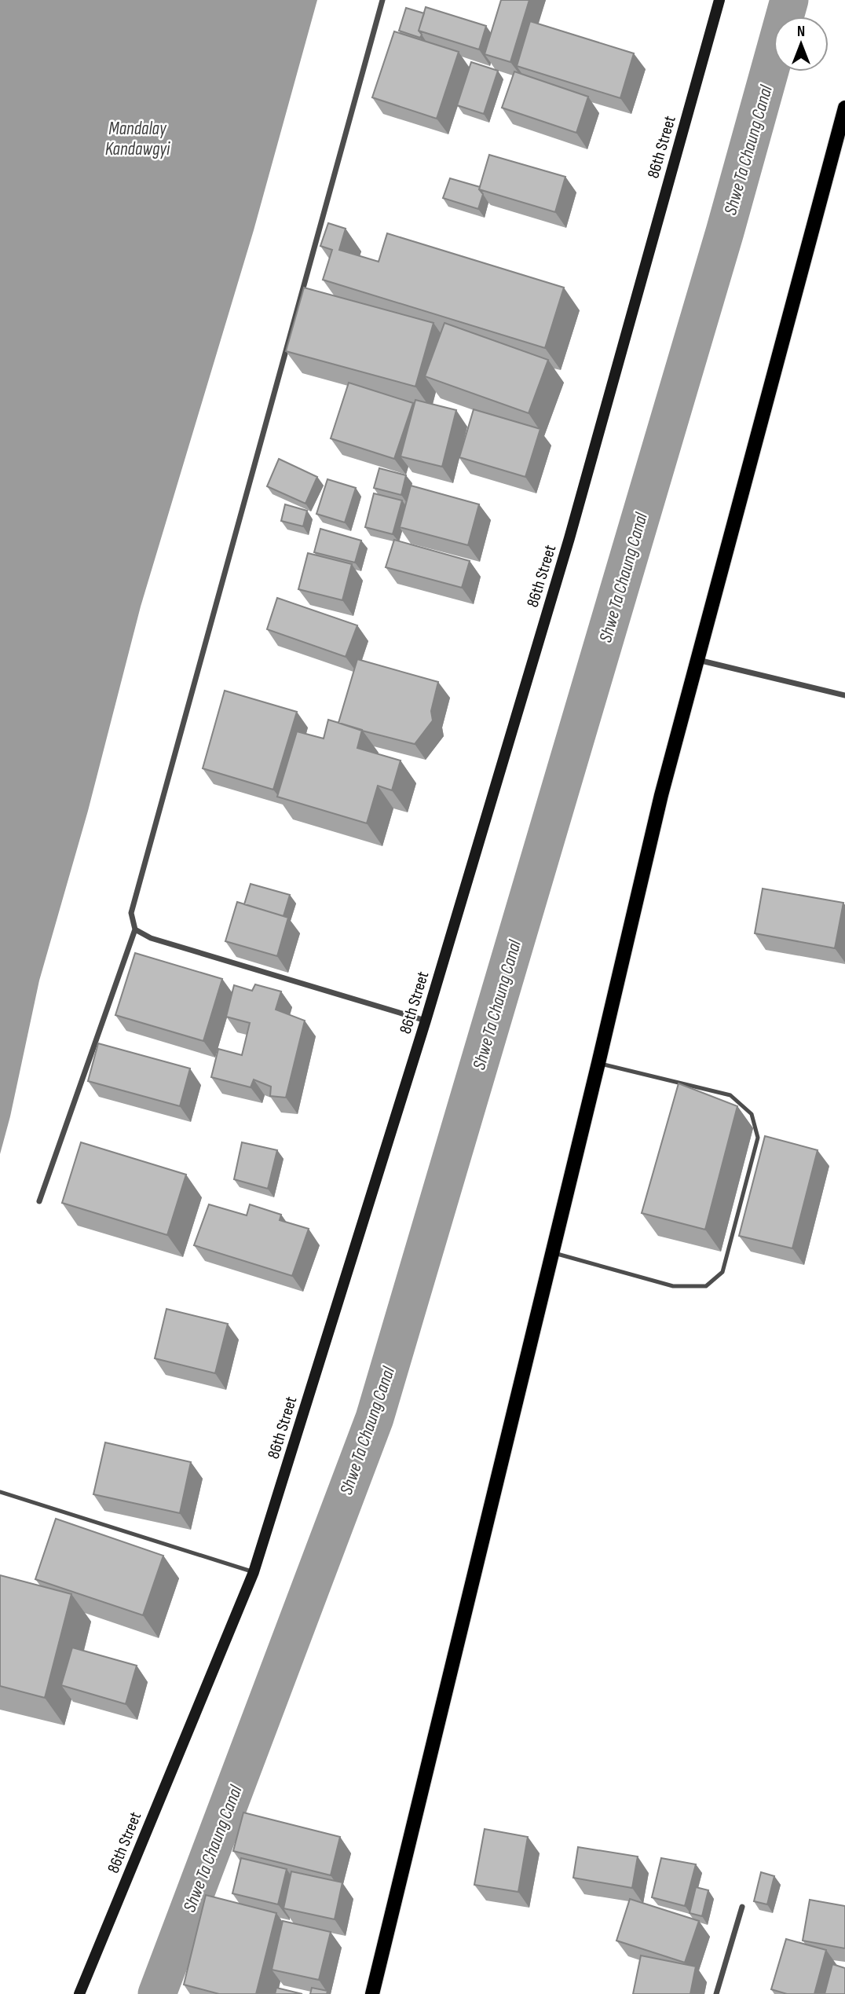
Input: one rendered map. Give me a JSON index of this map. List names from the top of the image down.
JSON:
{
  "streets": {
    "main road": ["86th Street"]
  },
  "water": ["Mandalay Kandawgyi", "Shwe Ta Chaung Canal"],
  "north": "top"
}
